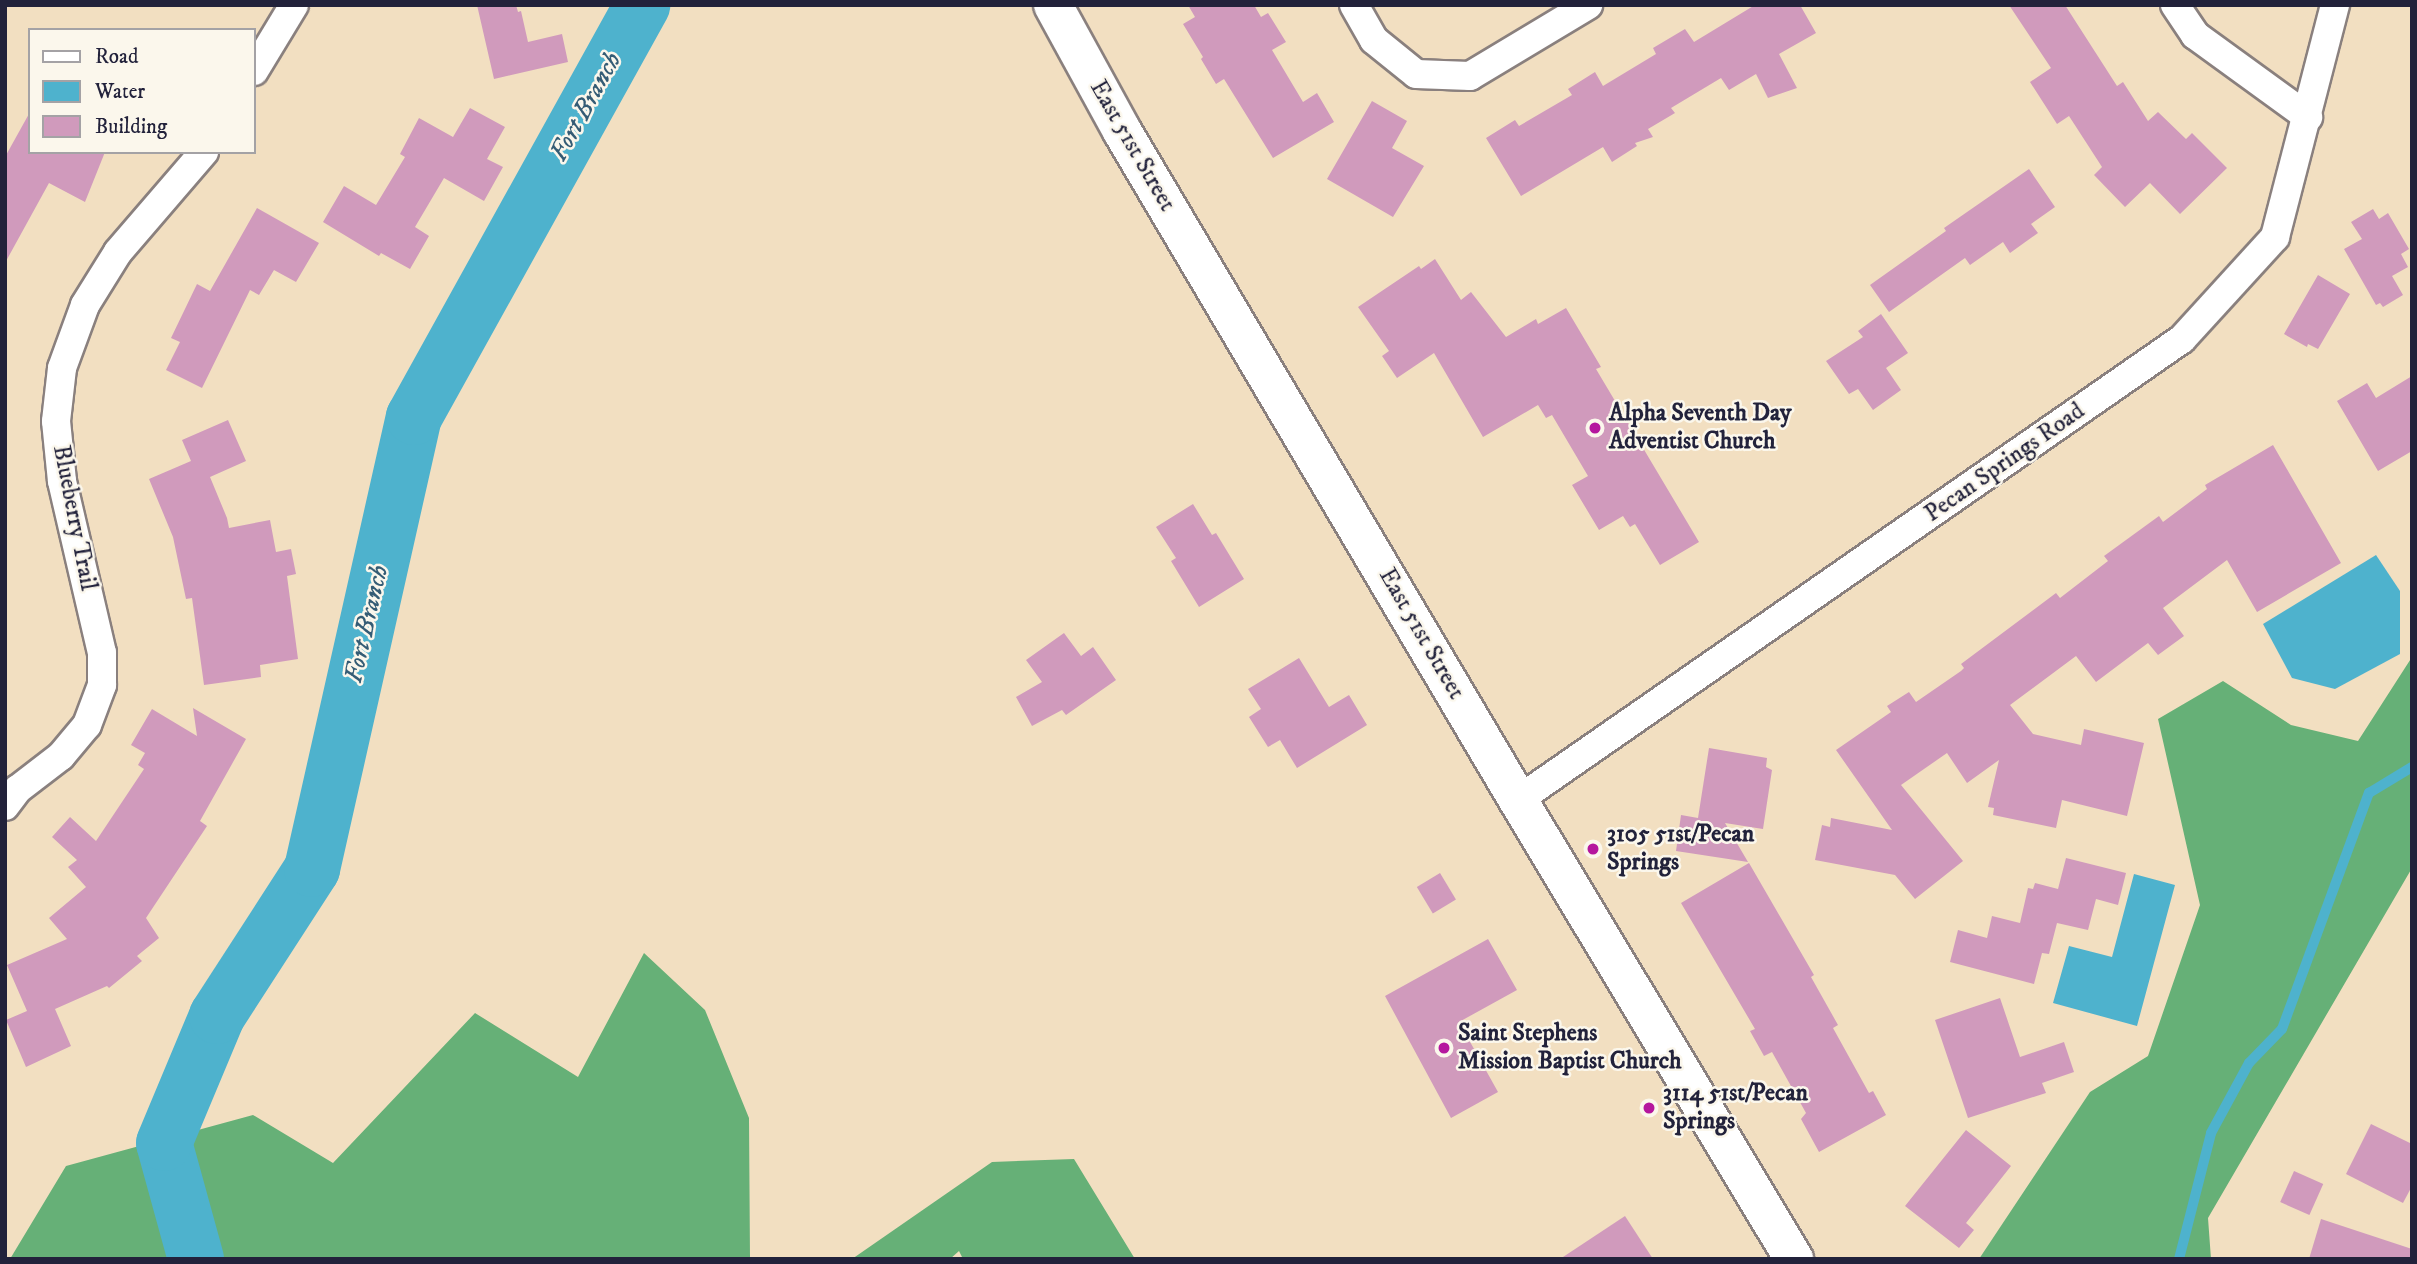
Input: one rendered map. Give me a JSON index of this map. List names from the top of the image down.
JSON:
{
  "streets": {
    "main road": ["East 51st Street"],
    "street": ["Pecan Springs Road", "Blueberry Trail"]
  },
  "crossings": [
    ["East 51st Street", "Pecan Springs Road"]
  ],
  "water": ["Fort Branch"],
  "places": [
    "Alpha Seventh Day Adventist Church",
    "3105 51st/Pecan Springs",
    "Saint Stephens Mission Baptist Church",
    "3114 51st/Pecan Springs"
  ],
  "legend": ["Road", "Water", "Building"]
}
